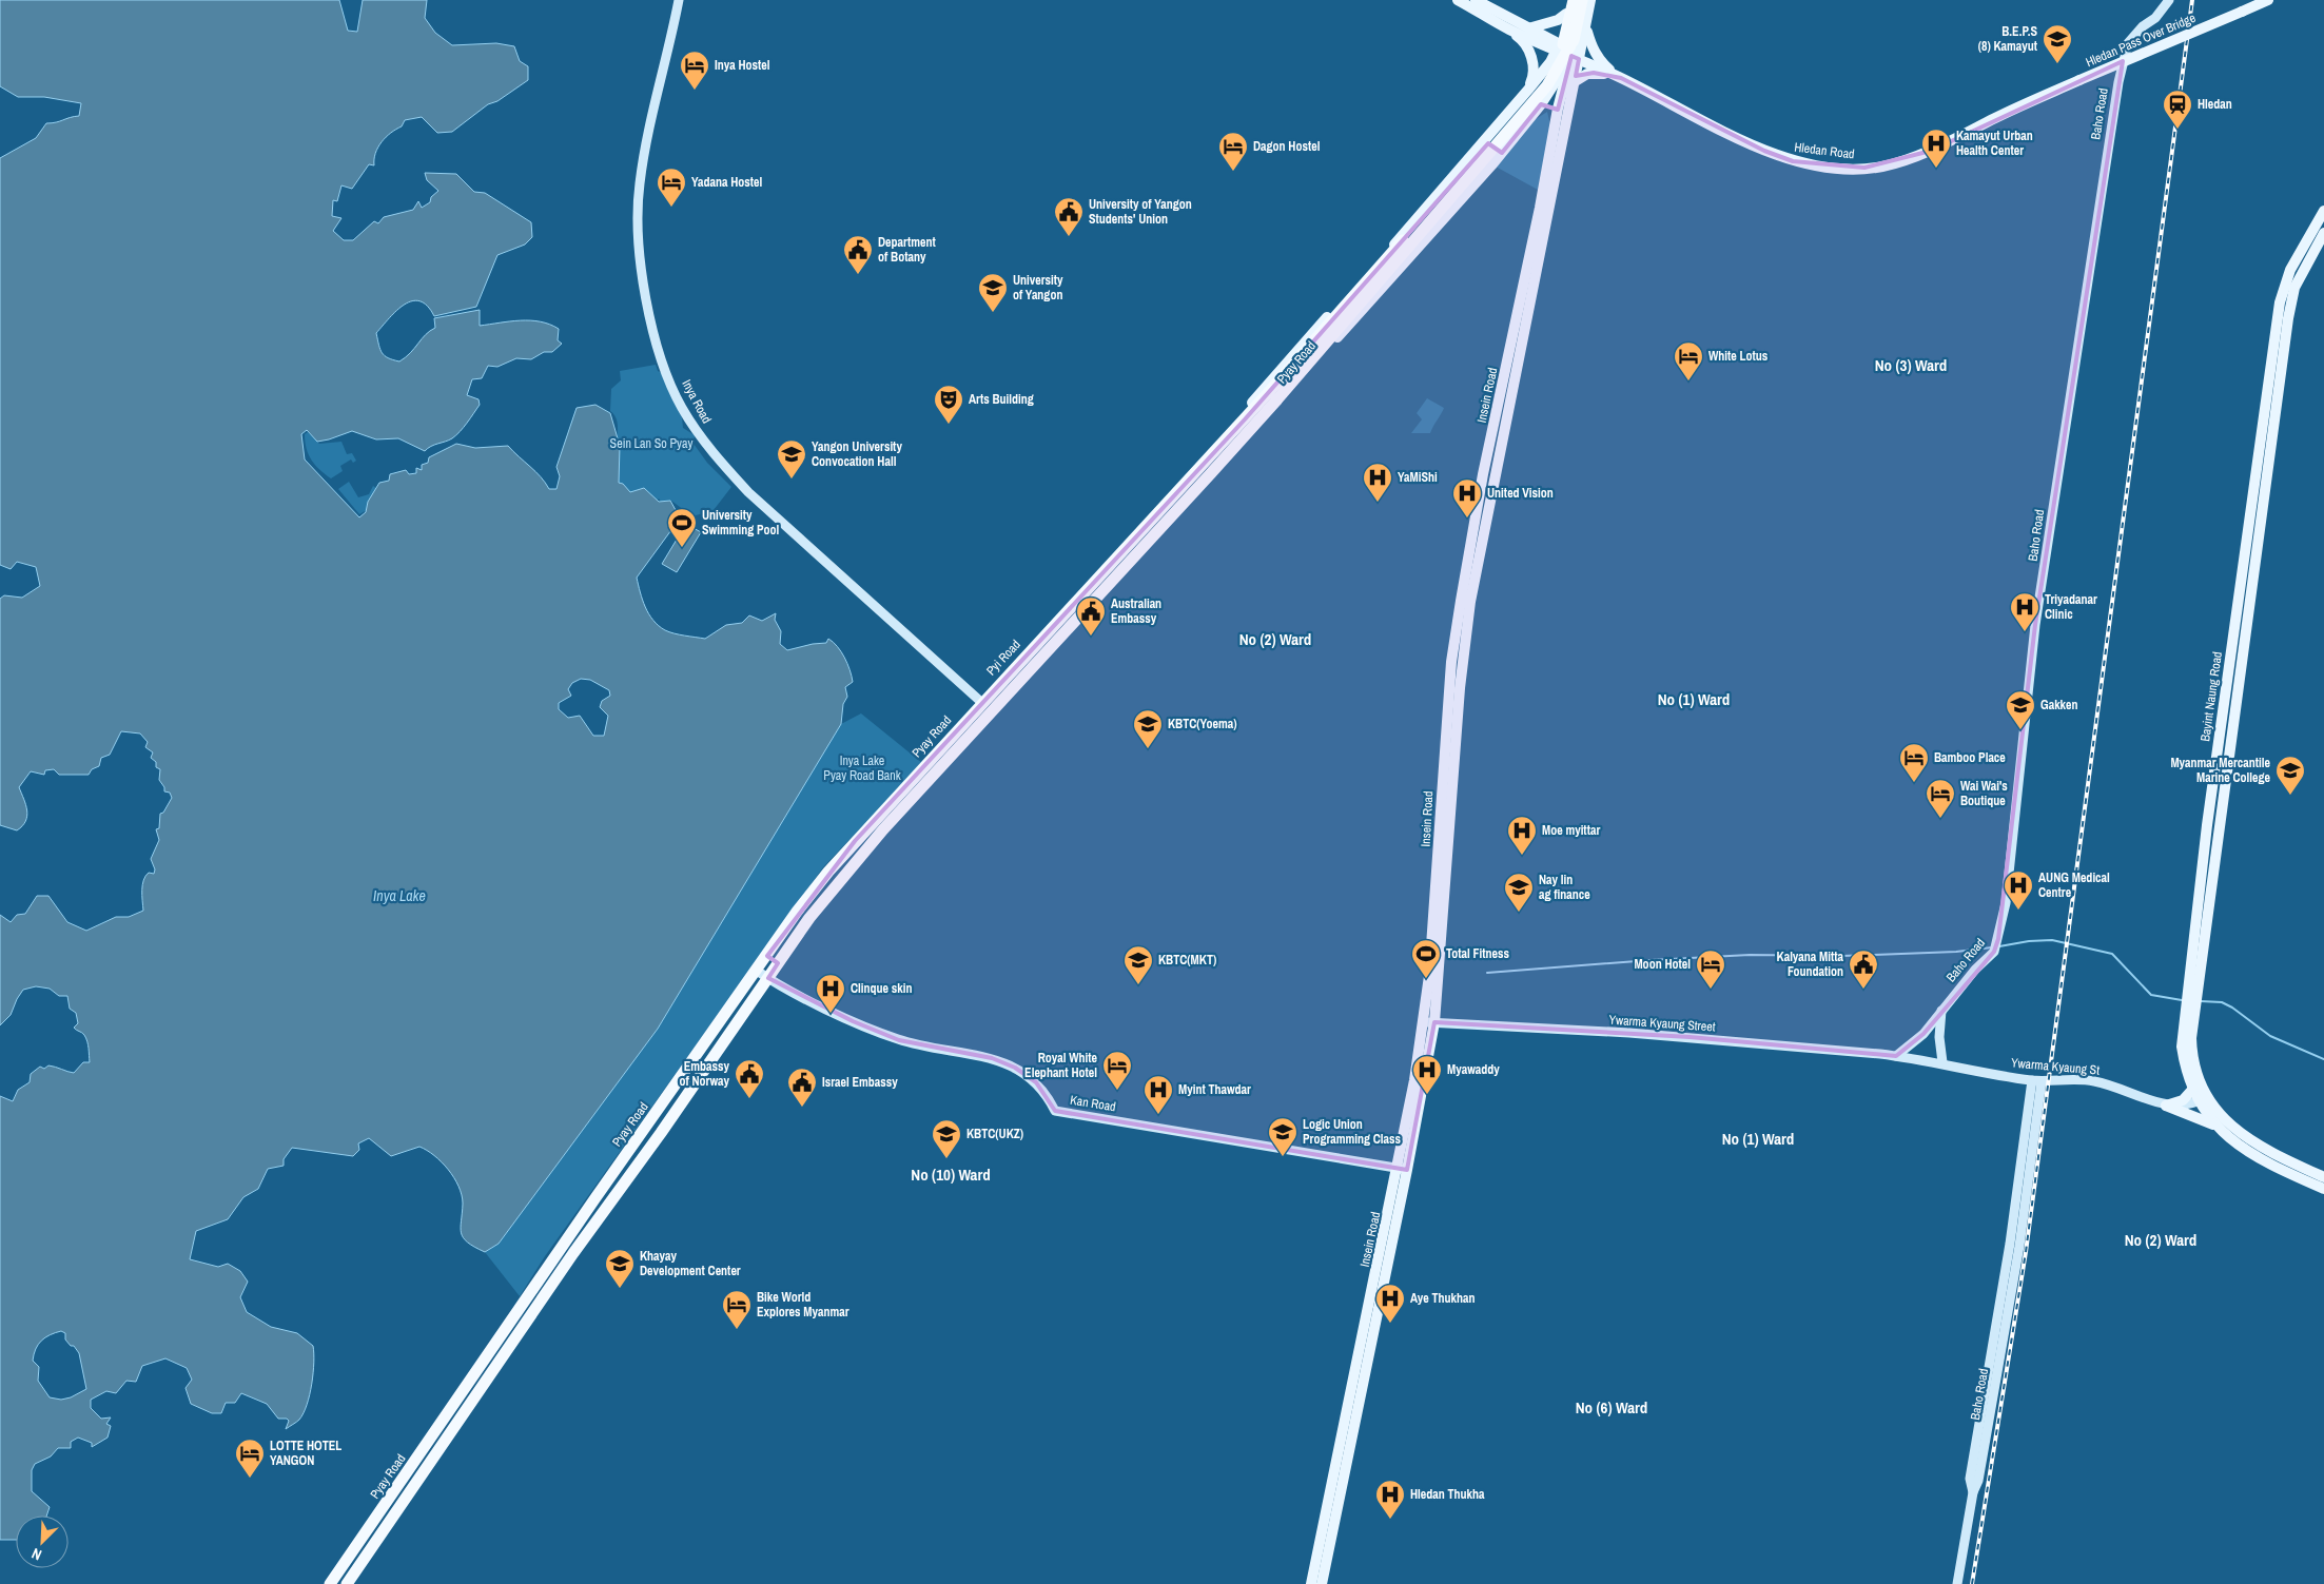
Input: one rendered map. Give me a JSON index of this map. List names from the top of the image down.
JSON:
{
  "streets": {
    "highway": ["Pyay Road"],
    "main road": [
      "Hledan Pass Over Bridge",
      "Baho Road",
      "Hledan Road",
      "Insein Road",
      "Inya Road",
      "Bayint Naung Road",
      "Ywarma Kyaung Street",
      "Ywarma Kyaung St",
      "Kan Road"
    ]
  },
  "crossings": [
    ["Hledan Pass Over Bridge", "Hledan Road"],
    ["Baho Road", "Ywarma Kyaung Street"],
    ["Baho Road", "Ywarma Kyaung St"],
    ["Hledan Road", "Pyay Road"],
    ["Hledan Road", "Insein Road"],
    ["Pyay Road", "Insein Road"],
    ["Pyay Road", "Inya Road"],
    ["Pyay Road", "Kan Road"],
    ["Insein Road", "Ywarma Kyaung Street"],
    ["Insein Road", "Kan Road"],
    ["Bayint Naung Road", "Ywarma Kyaung St"],
    ["Ywarma Kyaung Street", "Ywarma Kyaung St"]
  ],
  "districts": [
    "No (3) Ward",
    "No (2) Ward",
    "No (1) Ward",
    "No (1) Ward",
    "No (10) Ward",
    "No (2) Ward",
    "No (6) Ward"
  ],
  "water": ["Inya Lake"],
  "parks": ["Sein Lan So Pyay", "Inya Lake Pyay Road Bank"],
  "places": {
    "school or university": [
      "B.E.P.S (8) Kamayut",
      "University of Yangon",
      "Yangon University Convocation Hall",
      "Gakken",
      "KBTC(Yoema)",
      "Myanmar Mercantile Marine College",
      "Nay lin ag finance",
      "KBTC(MKT)",
      "Logic Union Programming Class",
      "KBTC(UKZ)",
      "Khayay Development Center"
    ],
    "hotel": [
      "Inya Hostel",
      "Dagon Hostel",
      "Yadana Hostel",
      "White Lotus",
      "Bamboo Place",
      "Wai Wai's Boutique",
      "Moon Hotel",
      "Royal White Elephant Hotel",
      "Bike World Explores Myanmar",
      "LOTTE HOTEL YANGON"
    ],
    "station": ["Hledan"],
    "hospital": [
      "Kamayut Urban Health Center",
      "YaMiShi",
      "United Vision",
      "Triyadanar Clinic",
      "Moe myittar",
      "AUNG Medical Centre",
      "Clinque skin",
      "Myawaddy",
      "Myint Thawdar",
      "Aye Thukhan",
      "Hledan Thukha"
    ],
    "public building": [
      "University of Yangon Students' Union",
      "Department of Botany",
      "Australian Embassy",
      "Kalyana Mitta Foundation",
      "Embassy of Norway",
      "Israel Embassy"
    ],
    "theatre": ["Arts Building"],
    "sports": ["University Swimming Pool", "Total Fitness"]
  },
  "north": "bottom left"
}
